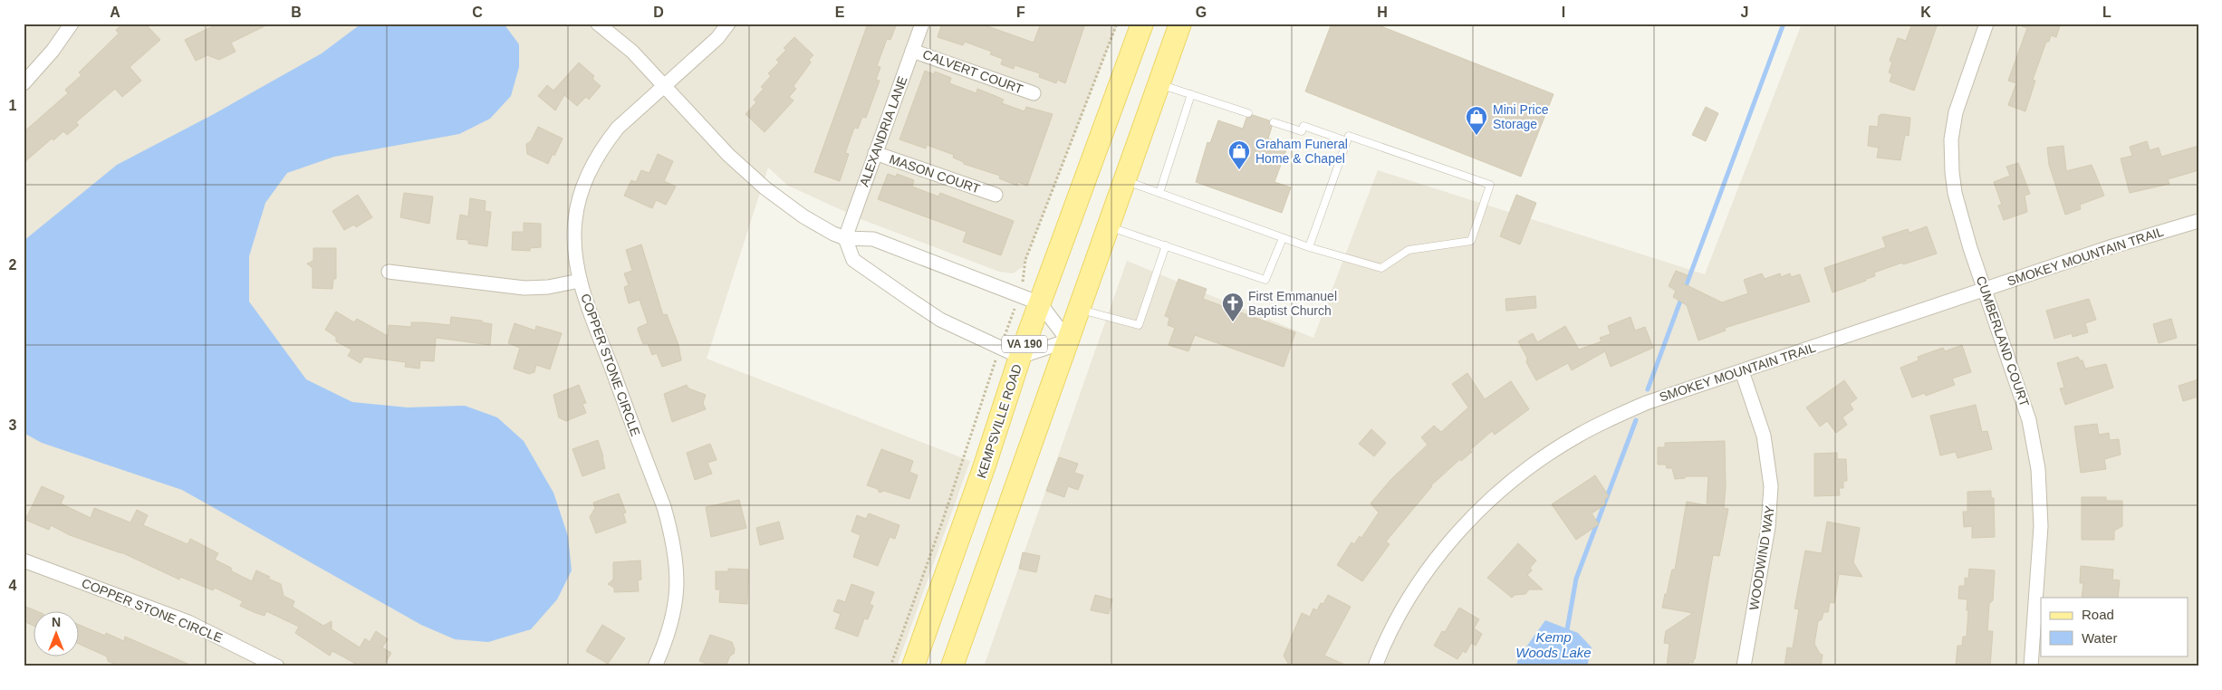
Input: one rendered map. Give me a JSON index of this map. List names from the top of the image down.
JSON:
{
  "streets": {
    "main road": ["VA 190", "KEMPSVILLE ROAD"],
    "street": [
      "CALVERT COURT",
      "ALEXANDRIA LANE",
      "MASON COURT",
      "SMOKEY MOUNTAIN TRAIL",
      "CUMBERLAND COURT",
      "COPPER STONE CIRCLE",
      "WOODWIND WAY"
    ]
  },
  "crossings": [
    ["CALVERT COURT", "ALEXANDRIA LANE"],
    ["ALEXANDRIA LANE", "MASON COURT"],
    ["SMOKEY MOUNTAIN TRAIL", "CUMBERLAND COURT"],
    ["SMOKEY MOUNTAIN TRAIL", "WOODWIND WAY"]
  ],
  "water": ["Kemp Woods Lake"],
  "places": {
    "shop": ["Mini Price Storage", "Graham Funeral Home & Chapel"],
    "church": ["First Emmanuel Baptist Church"]
  },
  "legend": ["Road", "Water"],
  "north": "top",
  "grid": {
    "columns": [
      "A",
      "B",
      "C",
      "D",
      "E",
      "F",
      "G",
      "H",
      "I",
      "J",
      "K",
      "L"
    ],
    "rows": [
      "1",
      "2",
      "3",
      "4"
    ]
  }
}
